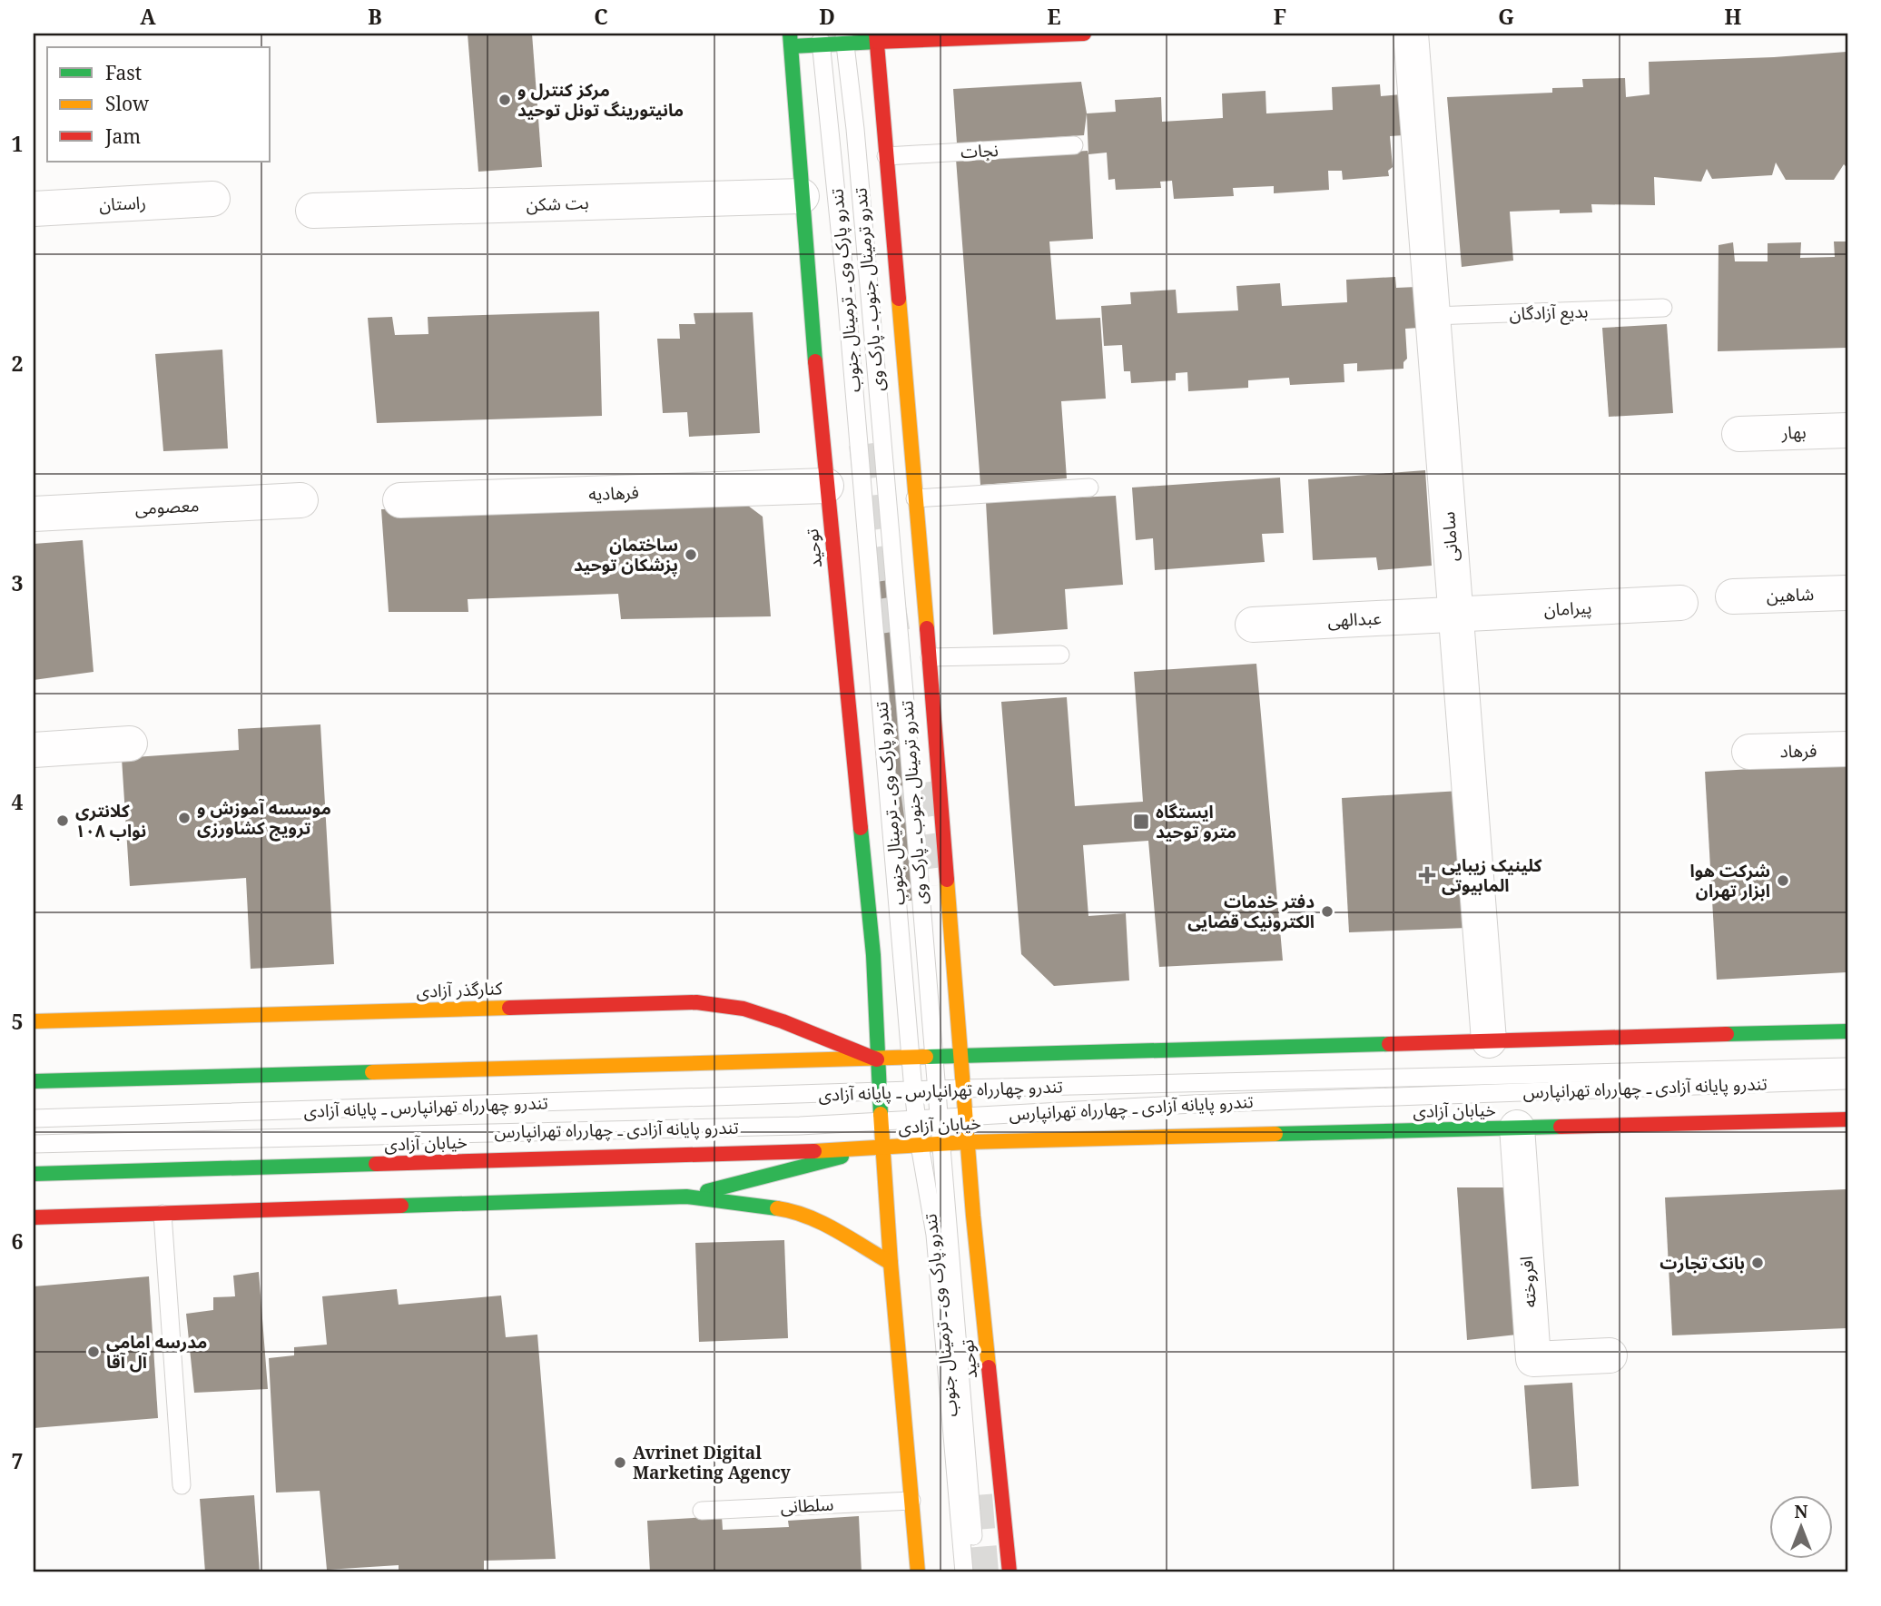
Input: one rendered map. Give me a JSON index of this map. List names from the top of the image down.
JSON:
{
  "streets": {
    "main road": ["توحید", "کنارگذر آزادی", "خیابان آزادی"],
    "street": [
      "راستان",
      "بت شکن",
      "بهار",
      "فرهادیه",
      "معصومی",
      "سامانی",
      "شاهین",
      "پیرامان",
      "عبدالهی",
      "فرهاد",
      "افروخته"
    ],
    "lane": [
      "نجات",
      "تندرو ترمینال جنوب ـ پارک وی",
      "تندرو پارک وی ـ ترمینال جنوب",
      "بدیع آزادگان",
      "تندرو پایانه آزادی ـ چهارراه تهرانپارس",
      "تندرو چهارراه تهرانپارس ـ پایانه آزادی",
      "سلطانی"
    ]
  },
  "crossings": [
    ["بت شکن", "توحید"],
    ["تندرو ترمینال جنوب ـ پارک وی", "تندرو پایانه آزادی ـ چهارراه تهرانپارس"],
    ["تندرو ترمینال جنوب ـ پارک وی", "تندرو چهارراه تهرانپارس ـ پایانه آزادی"],
    ["تندرو ترمینال جنوب ـ پارک وی", "خیابان آزادی"],
    ["تندرو پارک وی ـ ترمینال جنوب", "تندرو پایانه آزادی ـ چهارراه تهرانپارس"],
    ["تندرو پارک وی ـ ترمینال جنوب", "تندرو چهارراه تهرانپارس ـ پایانه آزادی"],
    ["تندرو پارک وی ـ ترمینال جنوب", "خیابان آزادی"],
    ["بدیع آزادگان", "سامانی"],
    ["فرهادیه", "توحید"],
    ["سامانی", "پیرامان"],
    ["سامانی", "عبدالهی"],
    ["توحید", "کنارگذر آزادی"],
    ["توحید", "تندرو پایانه آزادی ـ چهارراه تهرانپارس"],
    ["توحید", "تندرو چهارراه تهرانپارس ـ پایانه آزادی"],
    ["توحید", "خیابان آزادی"],
    ["پیرامان", "عبدالهی"],
    ["خیابان آزادی", "افروخته"]
  ],
  "places": {
    "other": [
      "مرکز کنترل و مانیتورینگ تونل توحید",
      "ساختمان پزشکان توحید",
      "موسسه آموزش و ترویج کشاورزی",
      "کلانتری ۱۰۸ نواب",
      "شرکت هوا ابزار تهران",
      "دفتر خدمات الکترونیک قضایی",
      "بانک تجارت",
      "مدرسه امامی آل آقا",
      "Avrinet Digital Marketing Agency"
    ],
    "transit": ["ایستگاه مترو توحید"],
    "health": ["کلینیک زیبایی المابیوتی"]
  },
  "legend": ["Fast", "Slow", "Jam"],
  "north": "top",
  "grid": {
    "columns": [
      "A",
      "B",
      "C",
      "D",
      "E",
      "F",
      "G",
      "H"
    ],
    "rows": [
      "1",
      "2",
      "3",
      "4",
      "5",
      "6",
      "7"
    ]
  }
}
